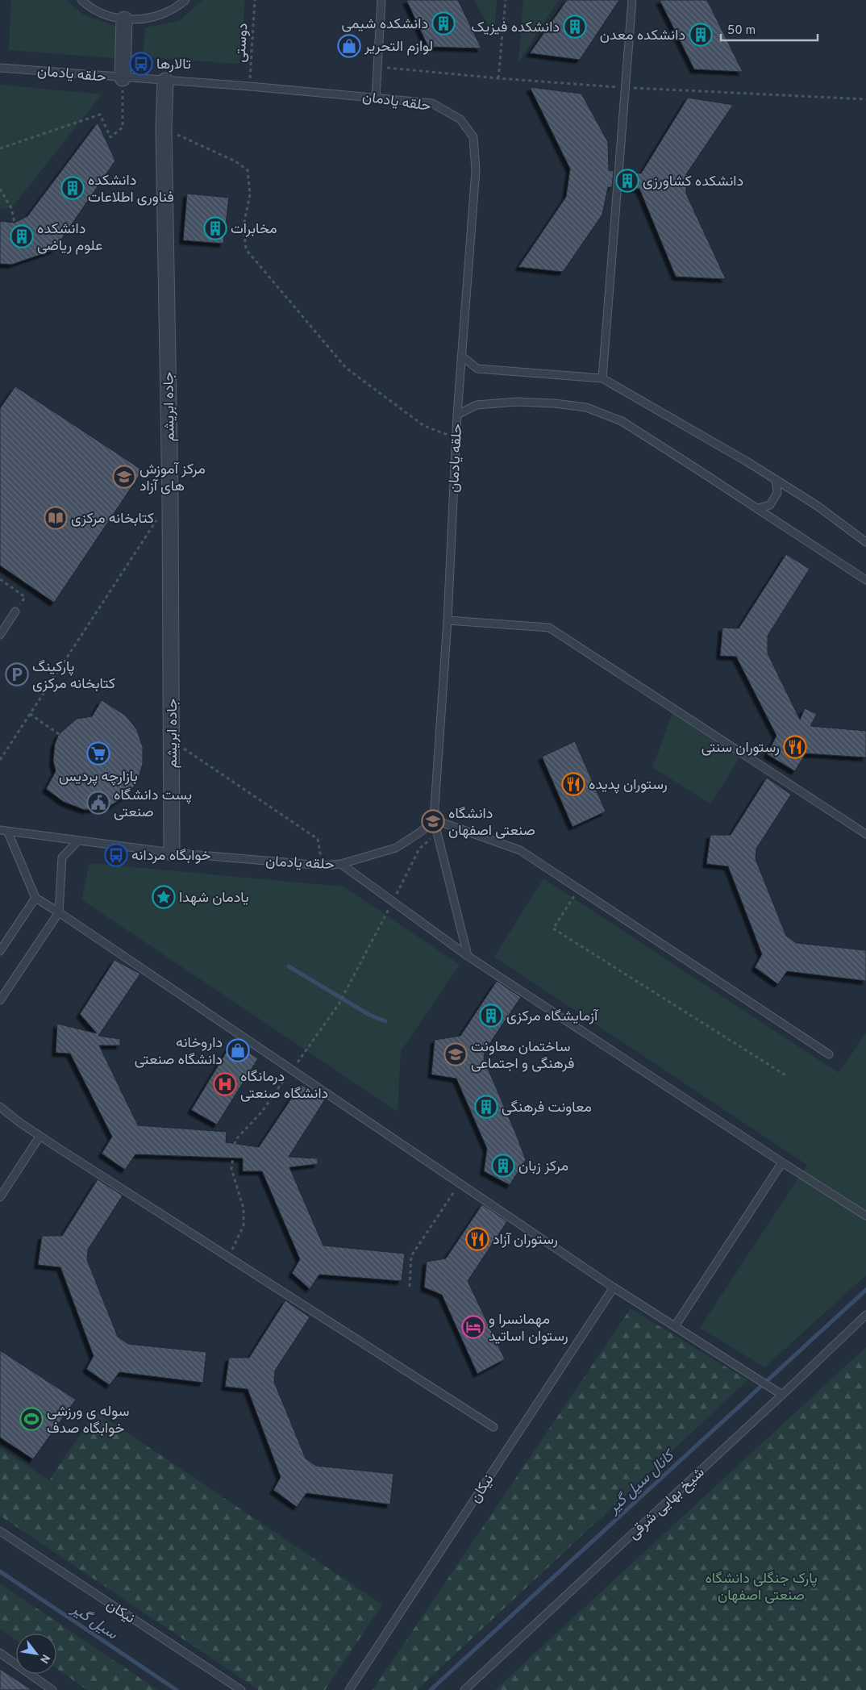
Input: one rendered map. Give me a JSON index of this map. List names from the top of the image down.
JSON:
{
  "streets": {
    "street": ["جاده ابریشم"],
    "lane": ["حلقه یادمان", "نیکان", "شیخ بهایی شرقی"],
    "path": ["دوستی"]
  },
  "crossings": [
    ["دوستی", "حلقه یادمان"],
    ["حلقه یادمان", "جاده ابریشم"]
  ],
  "water": ["کانال سیل گیر", "سیل گیر"],
  "parks": ["پارک جنگلی دانشگاه صنعتی اصفهان"],
  "places": {
    "building": [
      "دانشکده شیمی",
      "دانشکده فیزیک",
      "دانشکده معدن",
      "دانشکده کشاورزی",
      "دانشکده فناوری اطلاعات",
      "مخابرات",
      "دانشکده علوم ریاضی",
      "آزمایشگاه مرکزی",
      "معاونت فرهنگی",
      "مرکز زبان"
    ],
    "shop": ["لوازم التحریر", "داروخانه دانشگاه صنعتی"],
    "bus stop": ["تالارها", "خوابگاه مردانه"],
    "school or university": ["مرکز آموزش های آزاد", "دانشگاه صنعتی اصفهان", "ساختمان معاونت فرهنگی و اجتماعی"],
    "library": ["کتابخانه مرکزی"],
    "parking": ["پارکینگ کتابخانه مرکزی"],
    "restaurant": ["رستوران سنتی", "رستوران پدیده", "رستوران آزاد"],
    "supermarket": ["بازارچه پردیس"],
    "public building": ["پست دانشگاه صنعتی"],
    "place": ["یادمان شهدا"],
    "hospital": ["درمانگاه دانشگاه صنعتی"],
    "hotel": ["مهمانسرا و رستوان اساتید"],
    "sports": ["سوله ی ورزشی خوابگاه صدف"]
  },
  "scale_bar": "50 m",
  "north": "bottom right"
}
